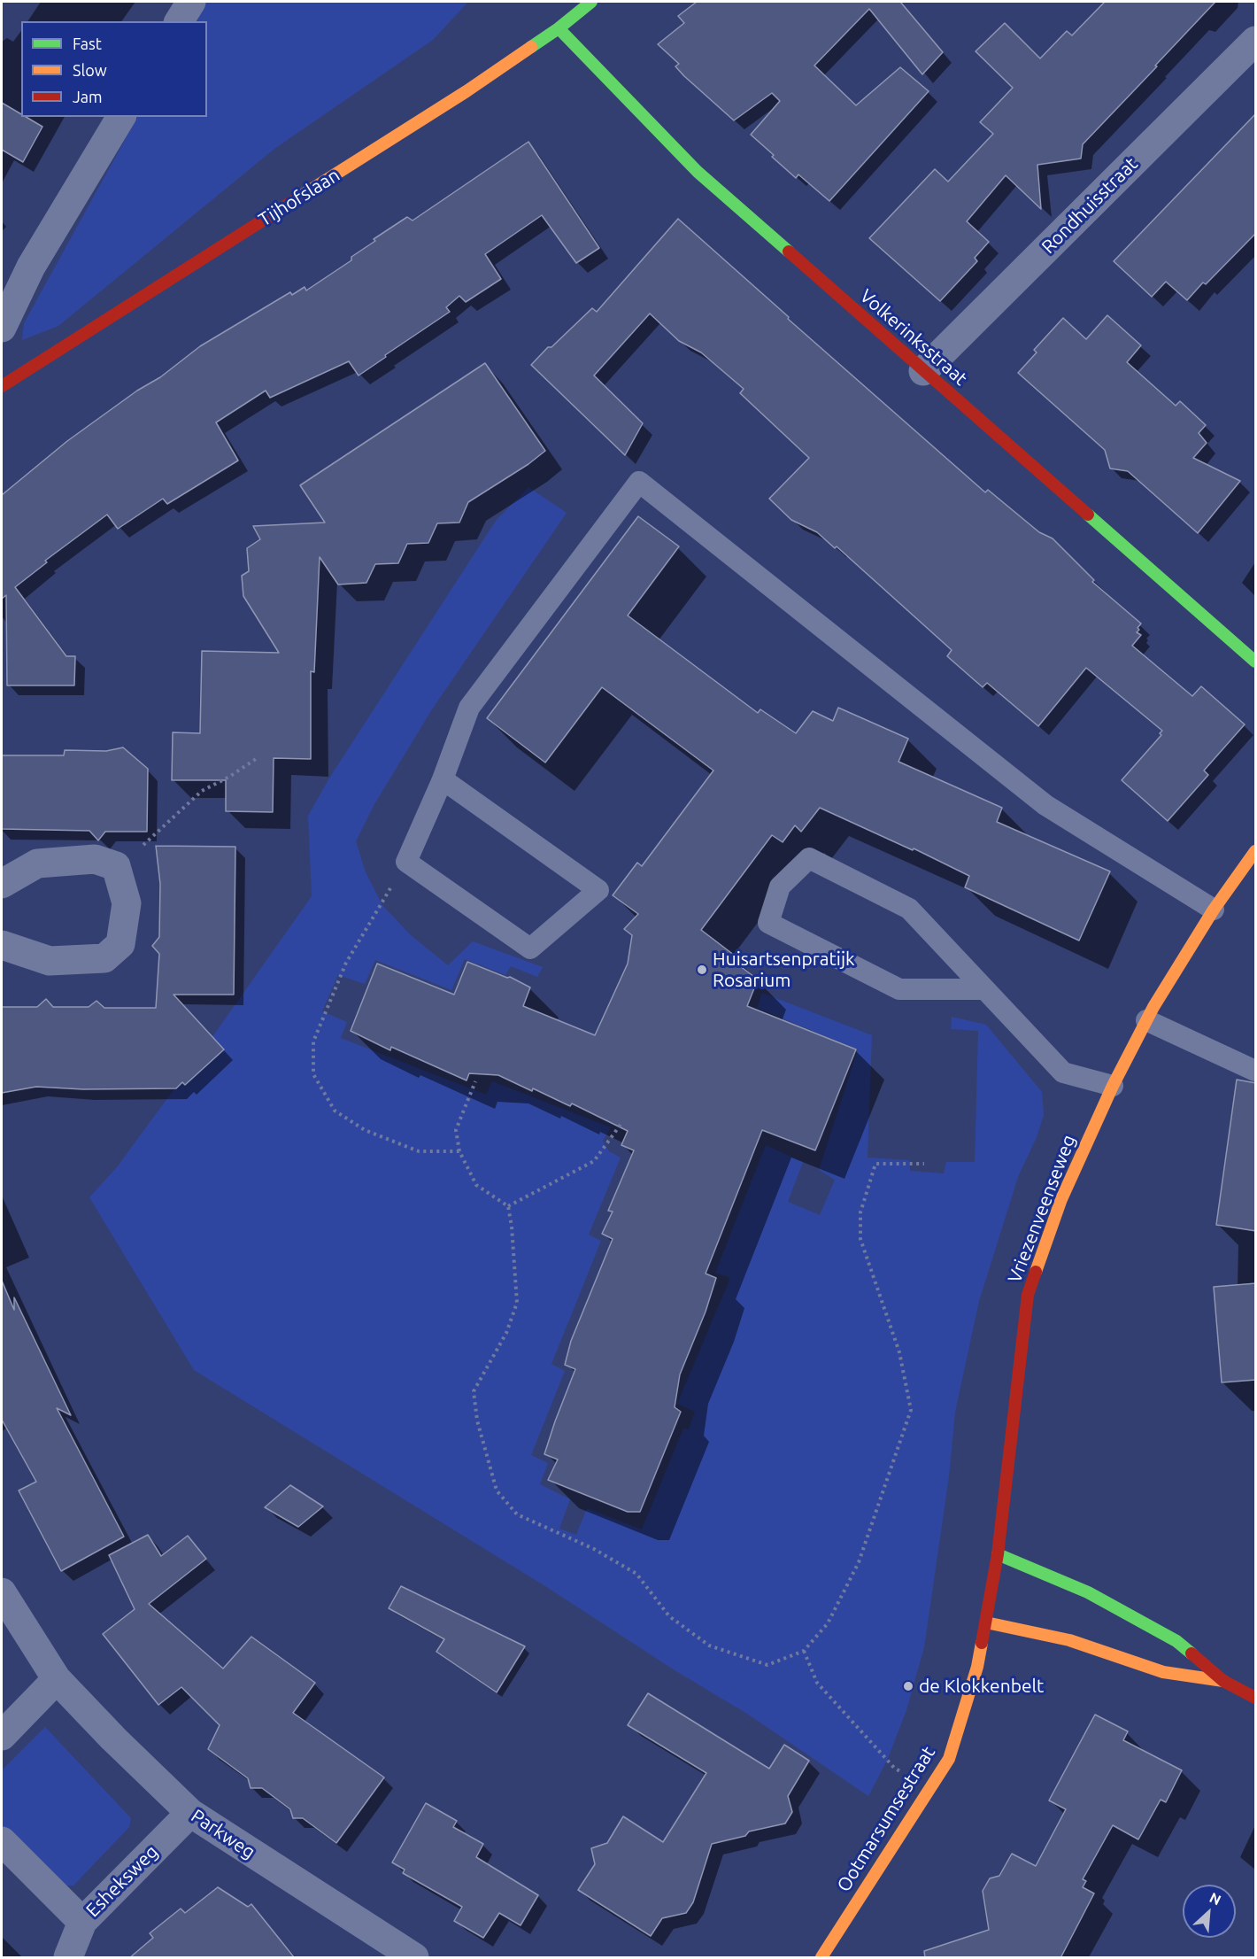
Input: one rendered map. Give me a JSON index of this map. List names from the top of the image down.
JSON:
{
  "streets": {
    "street": [
      "Tijhofslaan",
      "Rondhuisstraat",
      "Volkerinksstraat",
      "Vriezenveenseweg",
      "Ootmarsumsestraat",
      "Parkweg",
      "Esheksweg"
    ]
  },
  "crossings": [
    ["Tijhofslaan", "Volkerinksstraat"],
    ["Rondhuisstraat", "Volkerinksstraat"],
    ["Vriezenveenseweg", "Ootmarsumsestraat"],
    ["Parkweg", "Esheksweg"]
  ],
  "places": ["Huisartsenpratijk Rosarium", "de Klokkenbelt"],
  "legend": ["Fast", "Slow", "Jam"],
  "north": "top right"
}
